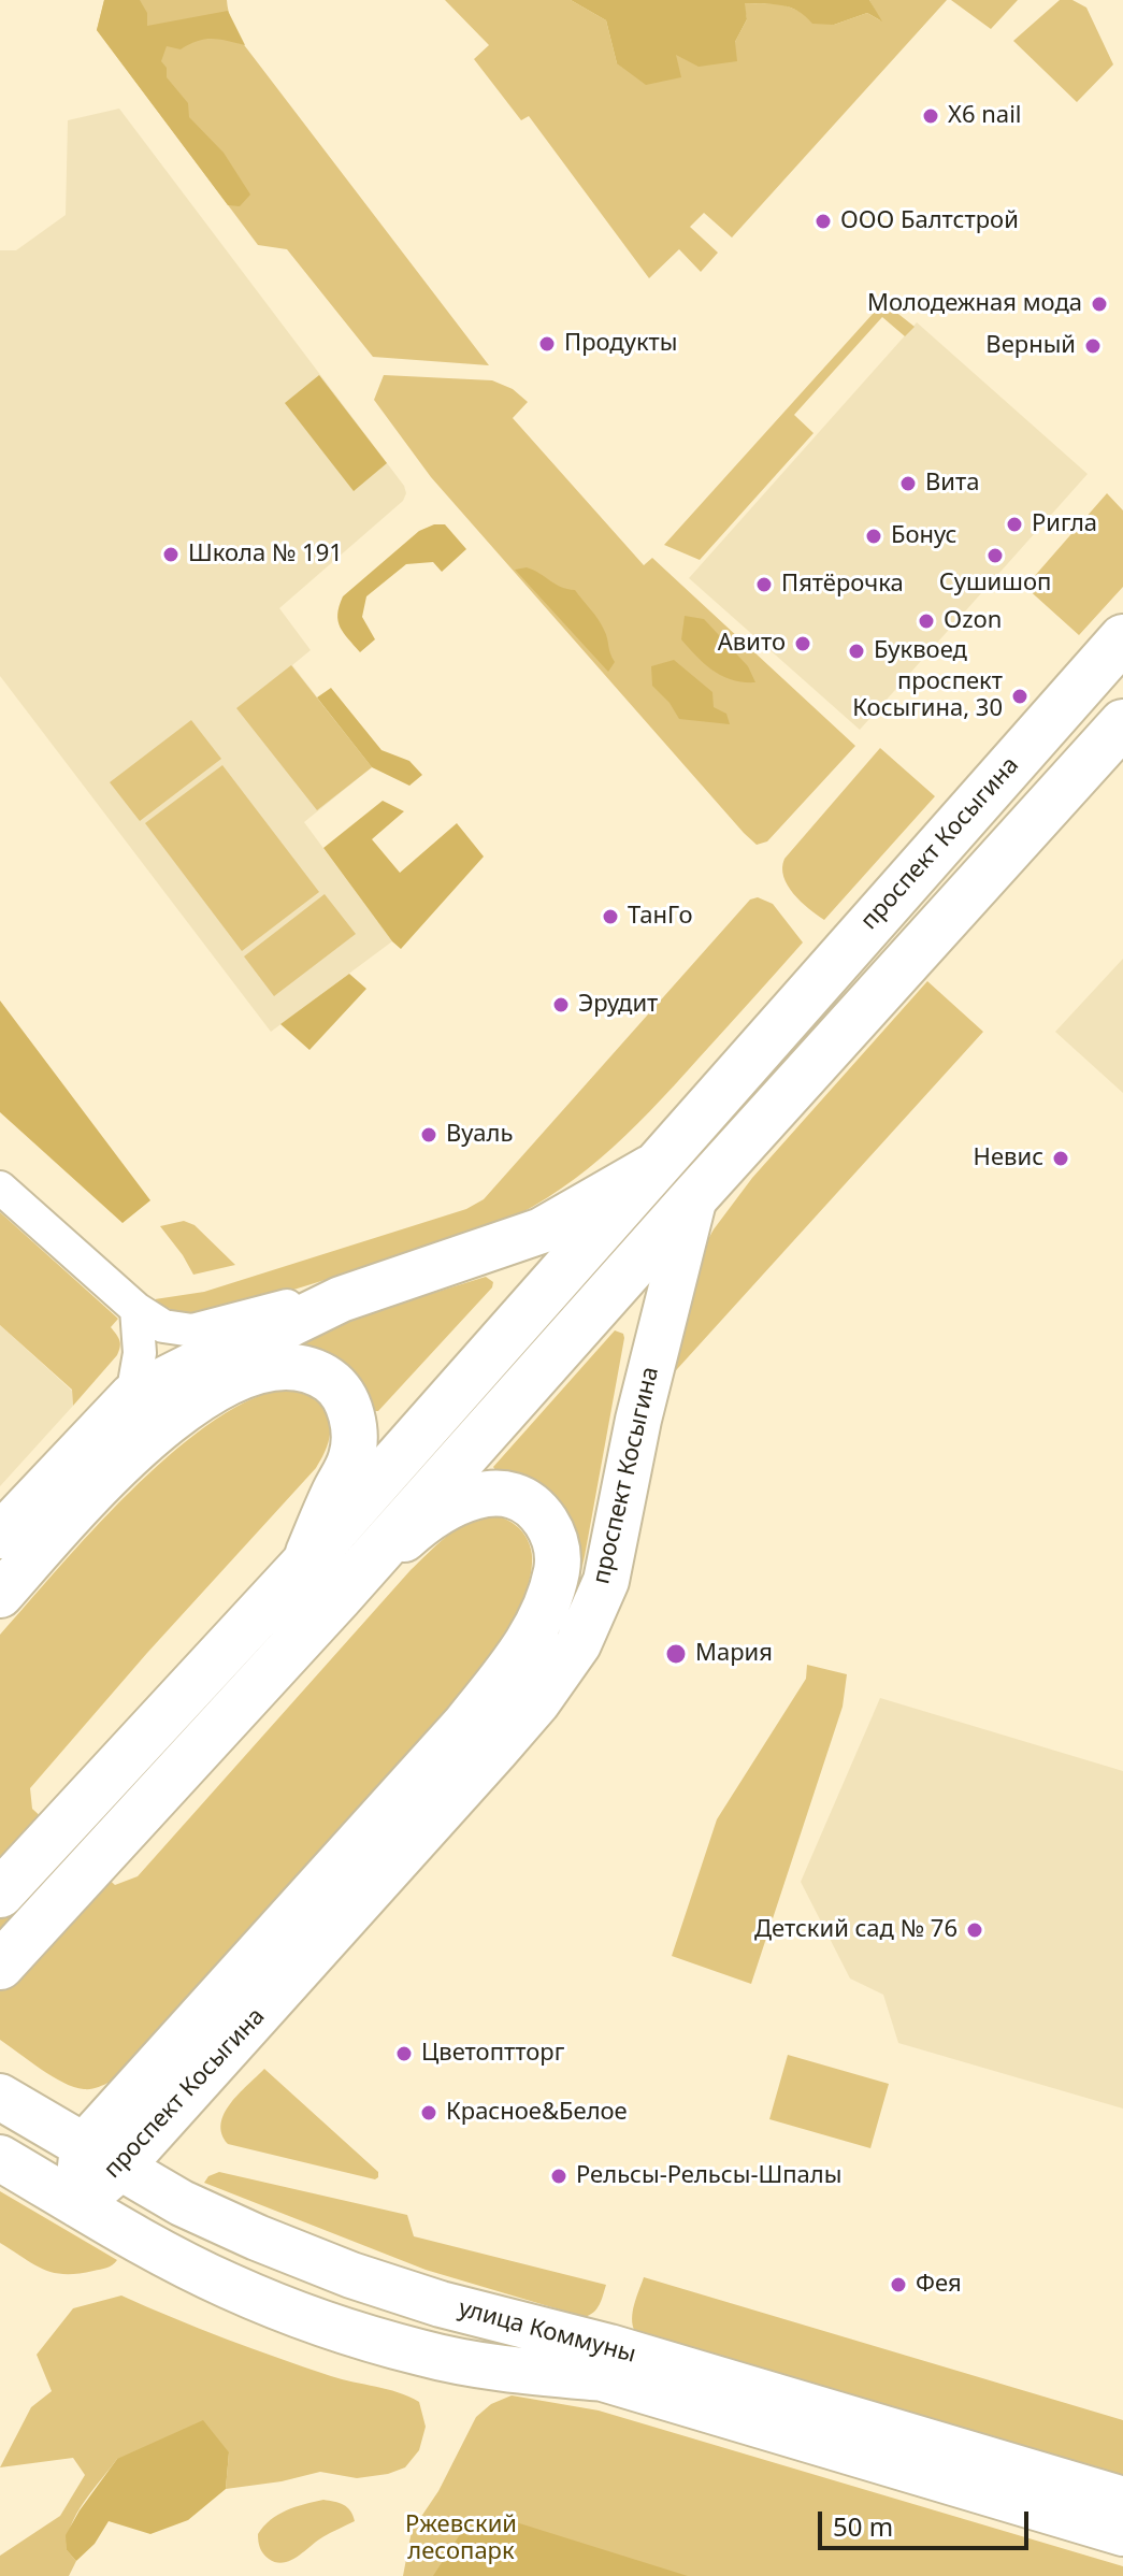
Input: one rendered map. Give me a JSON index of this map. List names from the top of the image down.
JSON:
{
  "streets": {
    "main road": ["проспект Косыгина", "улица Коммуны"]
  },
  "crossings": [
    ["проспект Косыгина", "улица Коммуны"]
  ],
  "parks": ["Ржевский лесопарк"],
  "places": [
    "X6 nail",
    "ООО Балтстрой",
    "Молодежная мода",
    "Продукты",
    "Верный",
    "Вита",
    "Ригла",
    "Бонус",
    "Школа № 191",
    "Сушишоп",
    "Пятёрочка",
    "Ozon",
    "Авито",
    "Буквоед",
    "проспект Косыгина, 30",
    "ТанГо",
    "Эрудит",
    "Вуаль",
    "Невис",
    "Мария",
    "Детский сад № 76",
    "Цветоптторг",
    "Красное&Белое",
    "Рельсы-Рельсы-Шпалы",
    "Фея"
  ],
  "scale_bar": "50 m"
}
